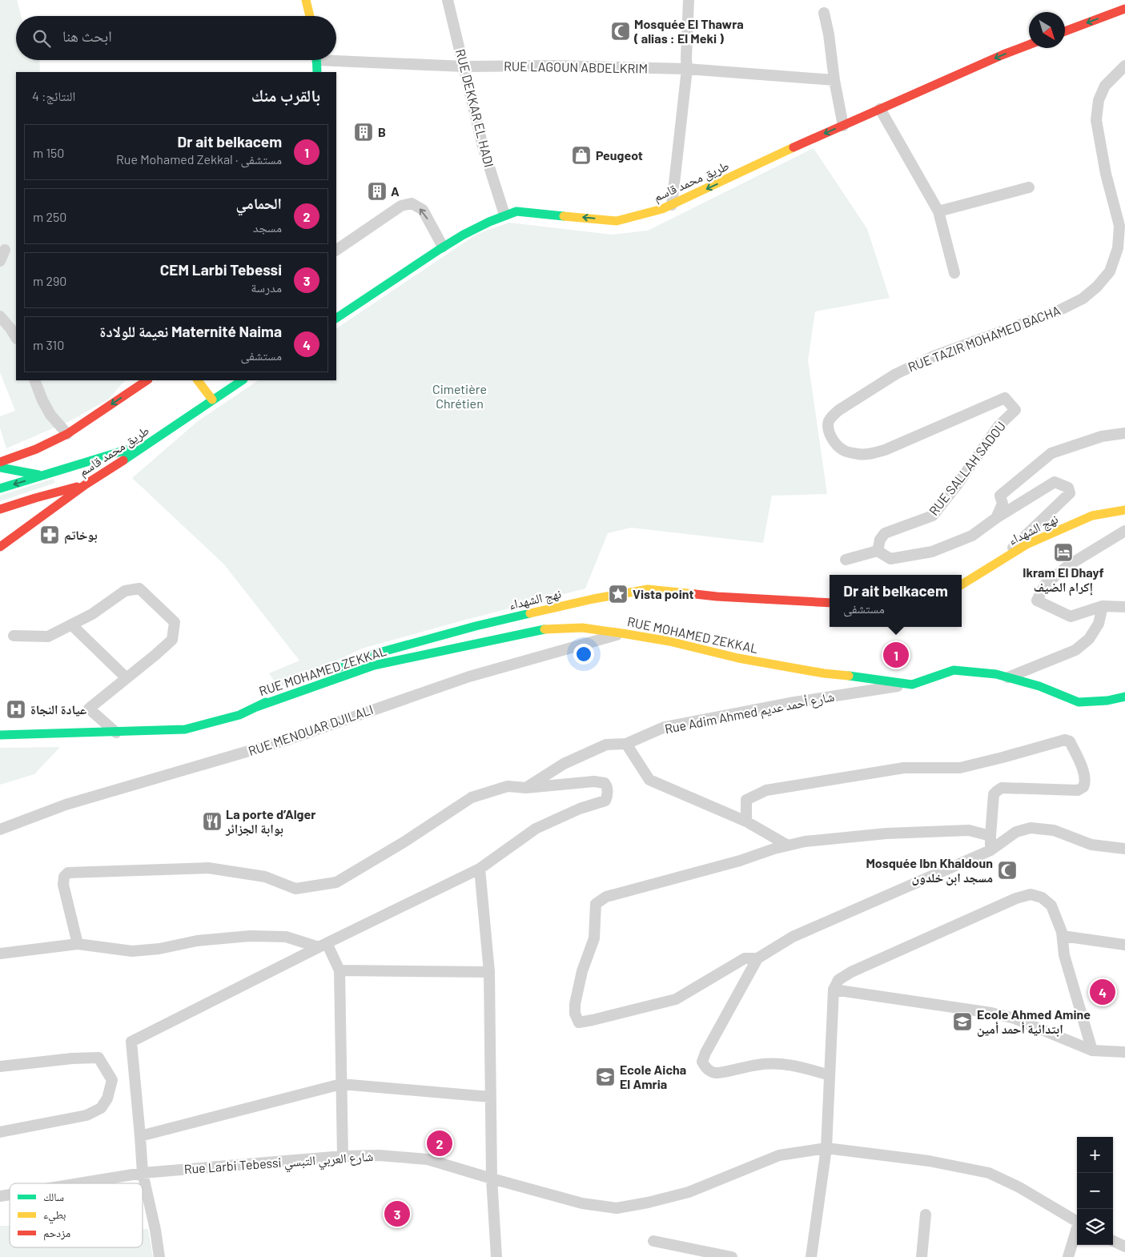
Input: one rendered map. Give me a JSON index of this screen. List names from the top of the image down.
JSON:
{
  "streets": {
    "street": [
      "RUE LAGOUN ABDELKRIM",
      "RUE DEKKAR EL HADI",
      "طريق محمد قاسم",
      "RUE TAZIR MOHAMED BACHA",
      "RUE SALLAH SADOU",
      "نهج الشهداء",
      "RUE MOHAMED ZEKKAL",
      "Rue Adim Ahmed شارع أحمد عديم",
      "RUE MENOUAR DJILALI",
      "Rue Larbi Tebessi شارع العربي التبسي"
    ]
  },
  "crossings": [
    ["RUE LAGOUN ABDELKRIM", "RUE DEKKAR EL HADI"],
    ["RUE DEKKAR EL HADI", "طريق محمد قاسم"],
    ["RUE TAZIR MOHAMED BACHA", "RUE SALLAH SADOU"],
    ["نهج الشهداء", "RUE MOHAMED ZEKKAL"],
    ["RUE MOHAMED ZEKKAL", "Rue Adim Ahmed شارع أحمد عديم"],
    ["RUE MOHAMED ZEKKAL", "RUE MENOUAR DJILALI"]
  ],
  "one_way": ["طريق محمد قاسم"],
  "parks": ["Cimetière Chrétien"],
  "places": {
    "mosque": ["Mosquée El Thawra ( alias : El Meki )", "Mosquée Ibn Khaldoun مسجد ابن خلدون"],
    "building": ["B", "A"],
    "shop": ["Peugeot"],
    "pharmacy": ["بوخاتم"],
    "hotel": ["Ikram El Dhayf إكرام الضيف"],
    "place": ["Vista point"],
    "hospital": ["عيادة النجاة"],
    "restaurant": ["La porte d’Alger بوابة الجزائر"],
    "school or university": ["Ecole Ahmed Amine ابتدائية أحمد أمين", "Ecole Aicha El Amria"]
  },
  "legend": ["سالك", "بطيء", "مزدحم"],
  "north": "bottom right",
  "page": {
    "search": "ابحث هنا",
    "heading": ["بالقرب منك", "النتائج: 4"],
    "list": [
      {
        "mark": "1",
        "name": "Dr ait belkacem",
        "note": "مستشفى · Rue Mohamed Zekkal",
        "value": "150 m"
      },
      {
        "mark": "2",
        "name": "الحمامي",
        "note": "مسجد",
        "value": "250 m"
      },
      {
        "mark": "3",
        "name": "CEM Larbi Tebessi",
        "note": "مدرسة",
        "value": "290 m"
      },
      {
        "mark": "4",
        "name": "Maternité Naima نعيمة للولادة",
        "note": "مستشفى",
        "value": "310 m"
      }
    ],
    "popup": ["Dr ait belkacem", "مستشفى"],
    "pins": [
      "1",
      "4",
      "2",
      "3"
    ],
    "map_buttons": ["+", "−"]
  }
}
